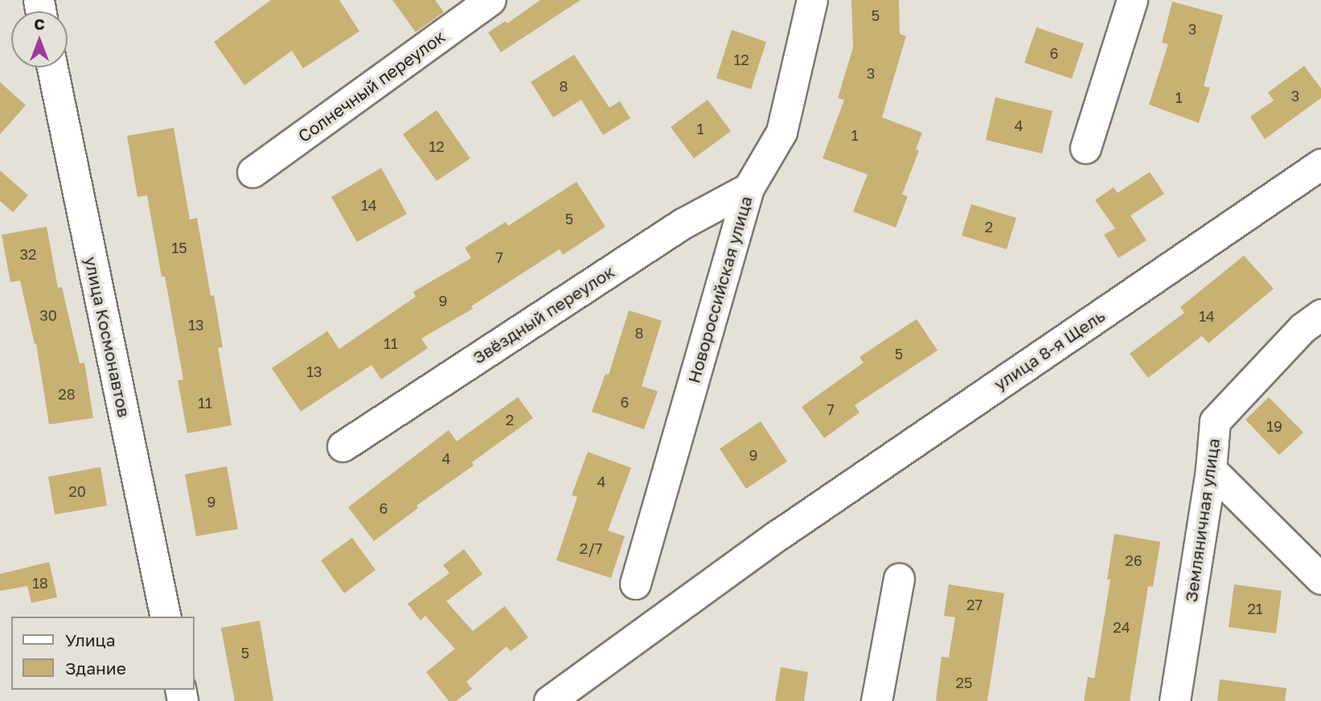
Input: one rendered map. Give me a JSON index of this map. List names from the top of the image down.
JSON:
{
  "streets": {
    "street": [
      "Солнечный переулок",
      "Новороссийская улица",
      "Звёздный переулок",
      "улица Космонавтов",
      "улица 8-я Щель",
      "Земляничная улица"
    ]
  },
  "crossings": [
    ["Новороссийская улица", "Звёздный переулок"]
  ],
  "house_numbers": [
    "5",
    "3",
    "6",
    "12",
    "3",
    "8",
    "3",
    "1",
    "4",
    "1",
    "1",
    "12",
    "14",
    "5",
    "2",
    "15",
    "32",
    "7",
    "9",
    "30",
    "14",
    "13",
    "8",
    "11",
    "5",
    "13",
    "28",
    "6",
    "11",
    "7",
    "2",
    "19",
    "9",
    "4",
    "4",
    "20",
    "9",
    "6",
    "2/7",
    "26",
    "18",
    "27",
    "21",
    "24",
    "5",
    "25"
  ],
  "legend": ["Улица", "Здание"],
  "north": "top"
}
